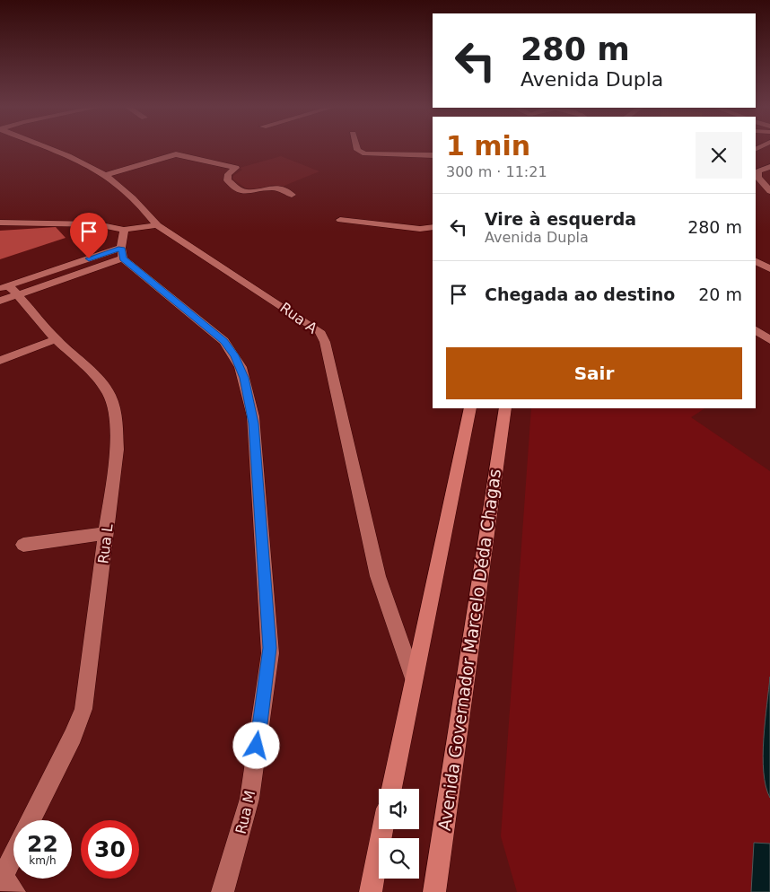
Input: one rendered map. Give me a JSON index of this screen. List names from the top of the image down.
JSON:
{
  "streets": {
    "main road": ["Avenida Governador Marcelo Déda Chagas"],
    "street": ["Rua A", "Rua L", "Rua M"]
  },
  "page": {
    "turn": ["280 m", "Avenida Dupla"],
    "heading": ["1 min", "300 m · 11:21"],
    "list": [
      {
        "name": "Vire à esquerda",
        "note": "Avenida Dupla",
        "value": "280 m"
      },
      {
        "name": "Chegada ao destino",
        "value": "20 m"
      }
    ],
    "buttons": "Sair",
    "speed": "22 km/h",
    "limit": "30"
  }
}
